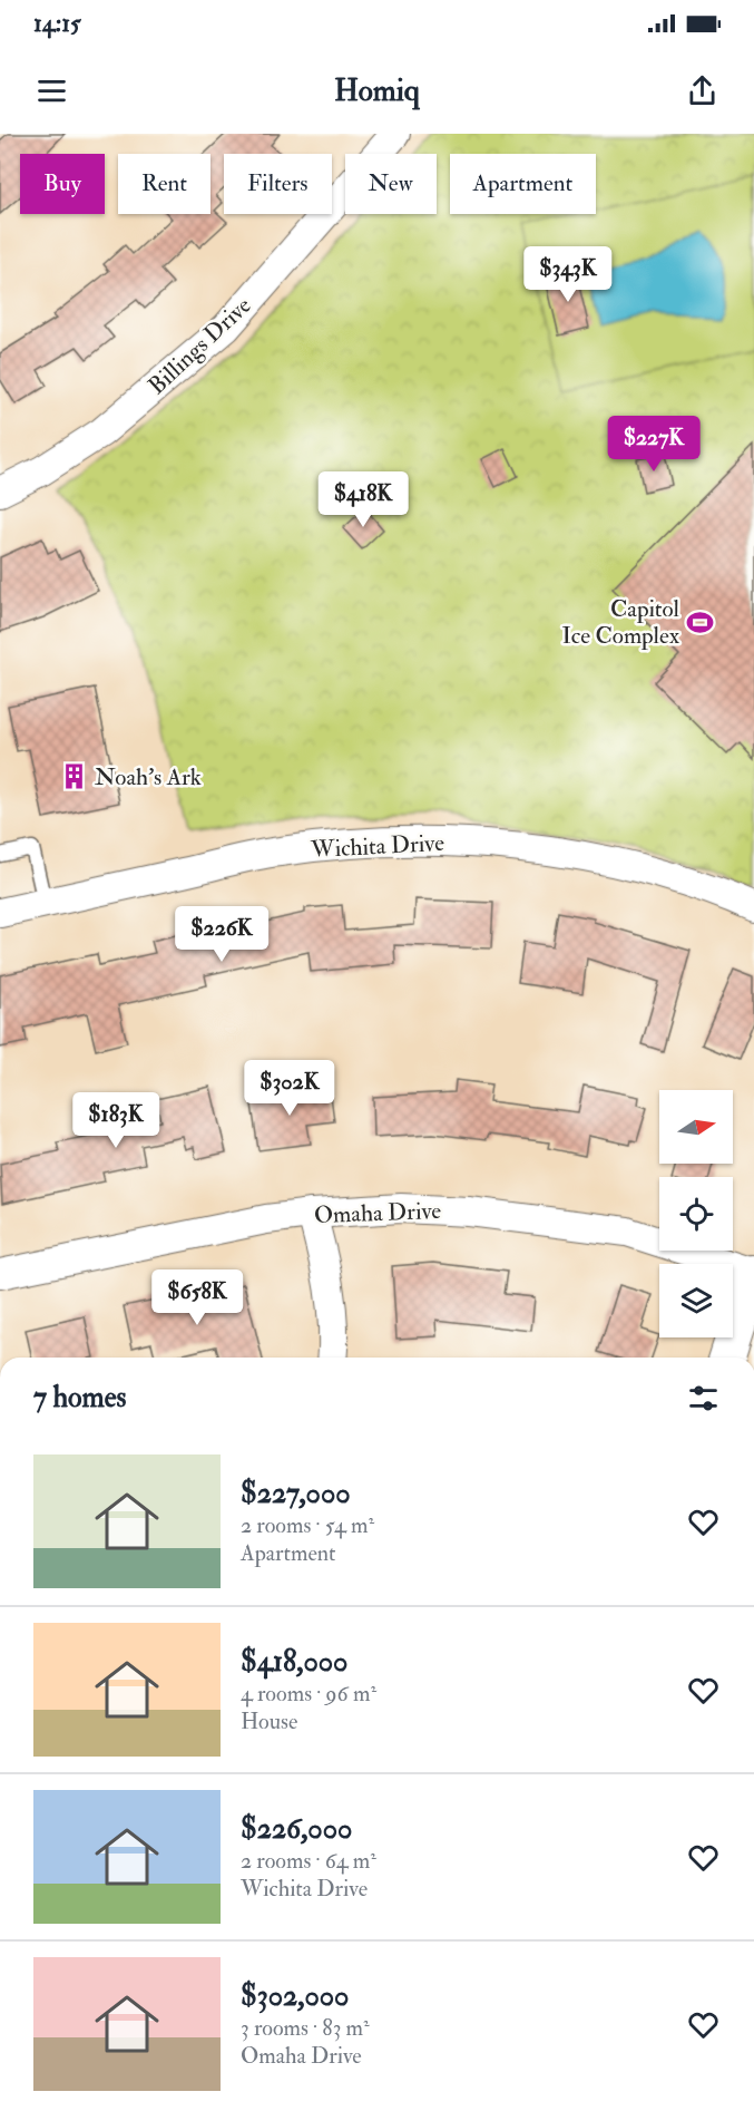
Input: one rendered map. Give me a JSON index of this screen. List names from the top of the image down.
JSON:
{
  "streets": {
    "street": ["Billings Drive", "Wichita Drive", "Omaha Drive"]
  },
  "places": {
    "sports": ["Capitol Ice Complex"],
    "building": ["Noah's Ark"]
  },
  "north": "right",
  "page": {
    "status": "14:15",
    "header": "Homiq",
    "chip": [
      "Buy",
      "Rent",
      "Filters",
      "New",
      "Apartment"
    ],
    "price": [
      "$343K",
      "$227K",
      "$418K",
      "$226K",
      "$302K",
      "$183K",
      "$658K"
    ],
    "heading": "7 homes",
    "list": [
      {
        "name": "$227,000",
        "note": "2 rooms · 54 m² · Apartment"
      },
      {
        "name": "$418,000",
        "note": "4 rooms · 96 m² · House"
      },
      {
        "name": "$226,000",
        "note": "2 rooms · 64 m² · Wichita Drive"
      },
      {
        "name": "$302,000",
        "note": "3 rooms · 83 m² · Omaha Drive"
      }
    ]
  }
}
